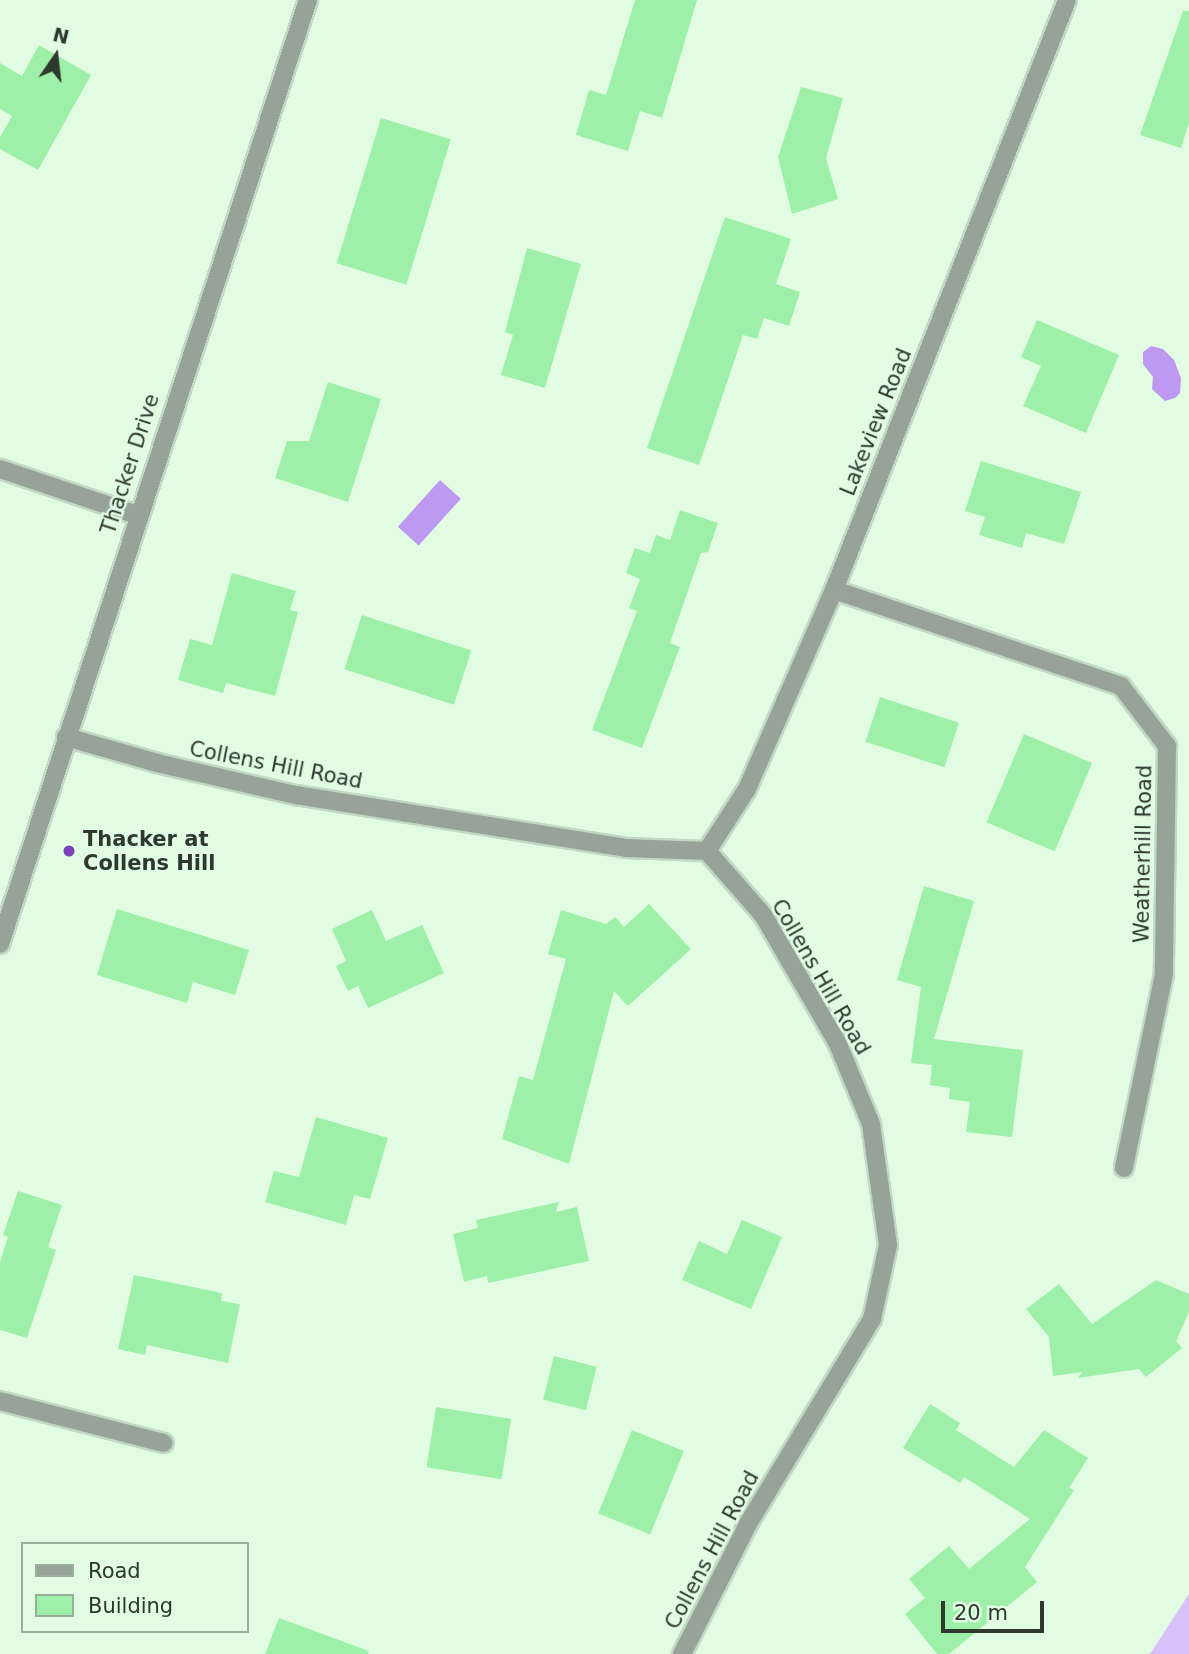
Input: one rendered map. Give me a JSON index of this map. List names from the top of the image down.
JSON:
{
  "streets": {
    "street": [
      "Lakeview Road",
      "Thacker Drive",
      "Collens Hill Road",
      "Weatherhill Road"
    ]
  },
  "crossings": [
    ["Lakeview Road", "Collens Hill Road"],
    ["Lakeview Road", "Weatherhill Road"],
    ["Thacker Drive", "Collens Hill Road"]
  ],
  "places": ["Thacker at Collens Hill"],
  "legend": ["Road", "Building"],
  "scale_bar": "20 m",
  "north": "top"
}
